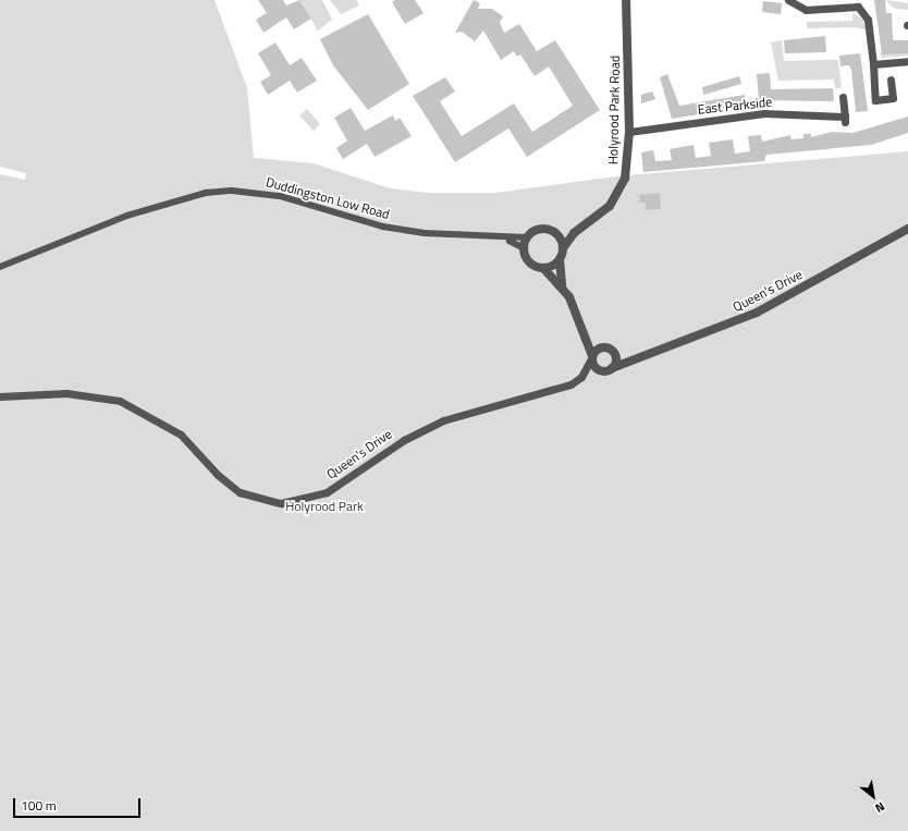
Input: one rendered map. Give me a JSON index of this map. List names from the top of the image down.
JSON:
{
  "streets": {
    "street": [
      "East Parkside",
      "Holyrood Park Road",
      "Duddingston Low Road",
      "Queen's Drive"
    ]
  },
  "crossings": [
    ["East Parkside", "Holyrood Park Road"]
  ],
  "parks": ["Holyrood Park"],
  "scale_bar": "100 m",
  "north": "bottom right"
}
